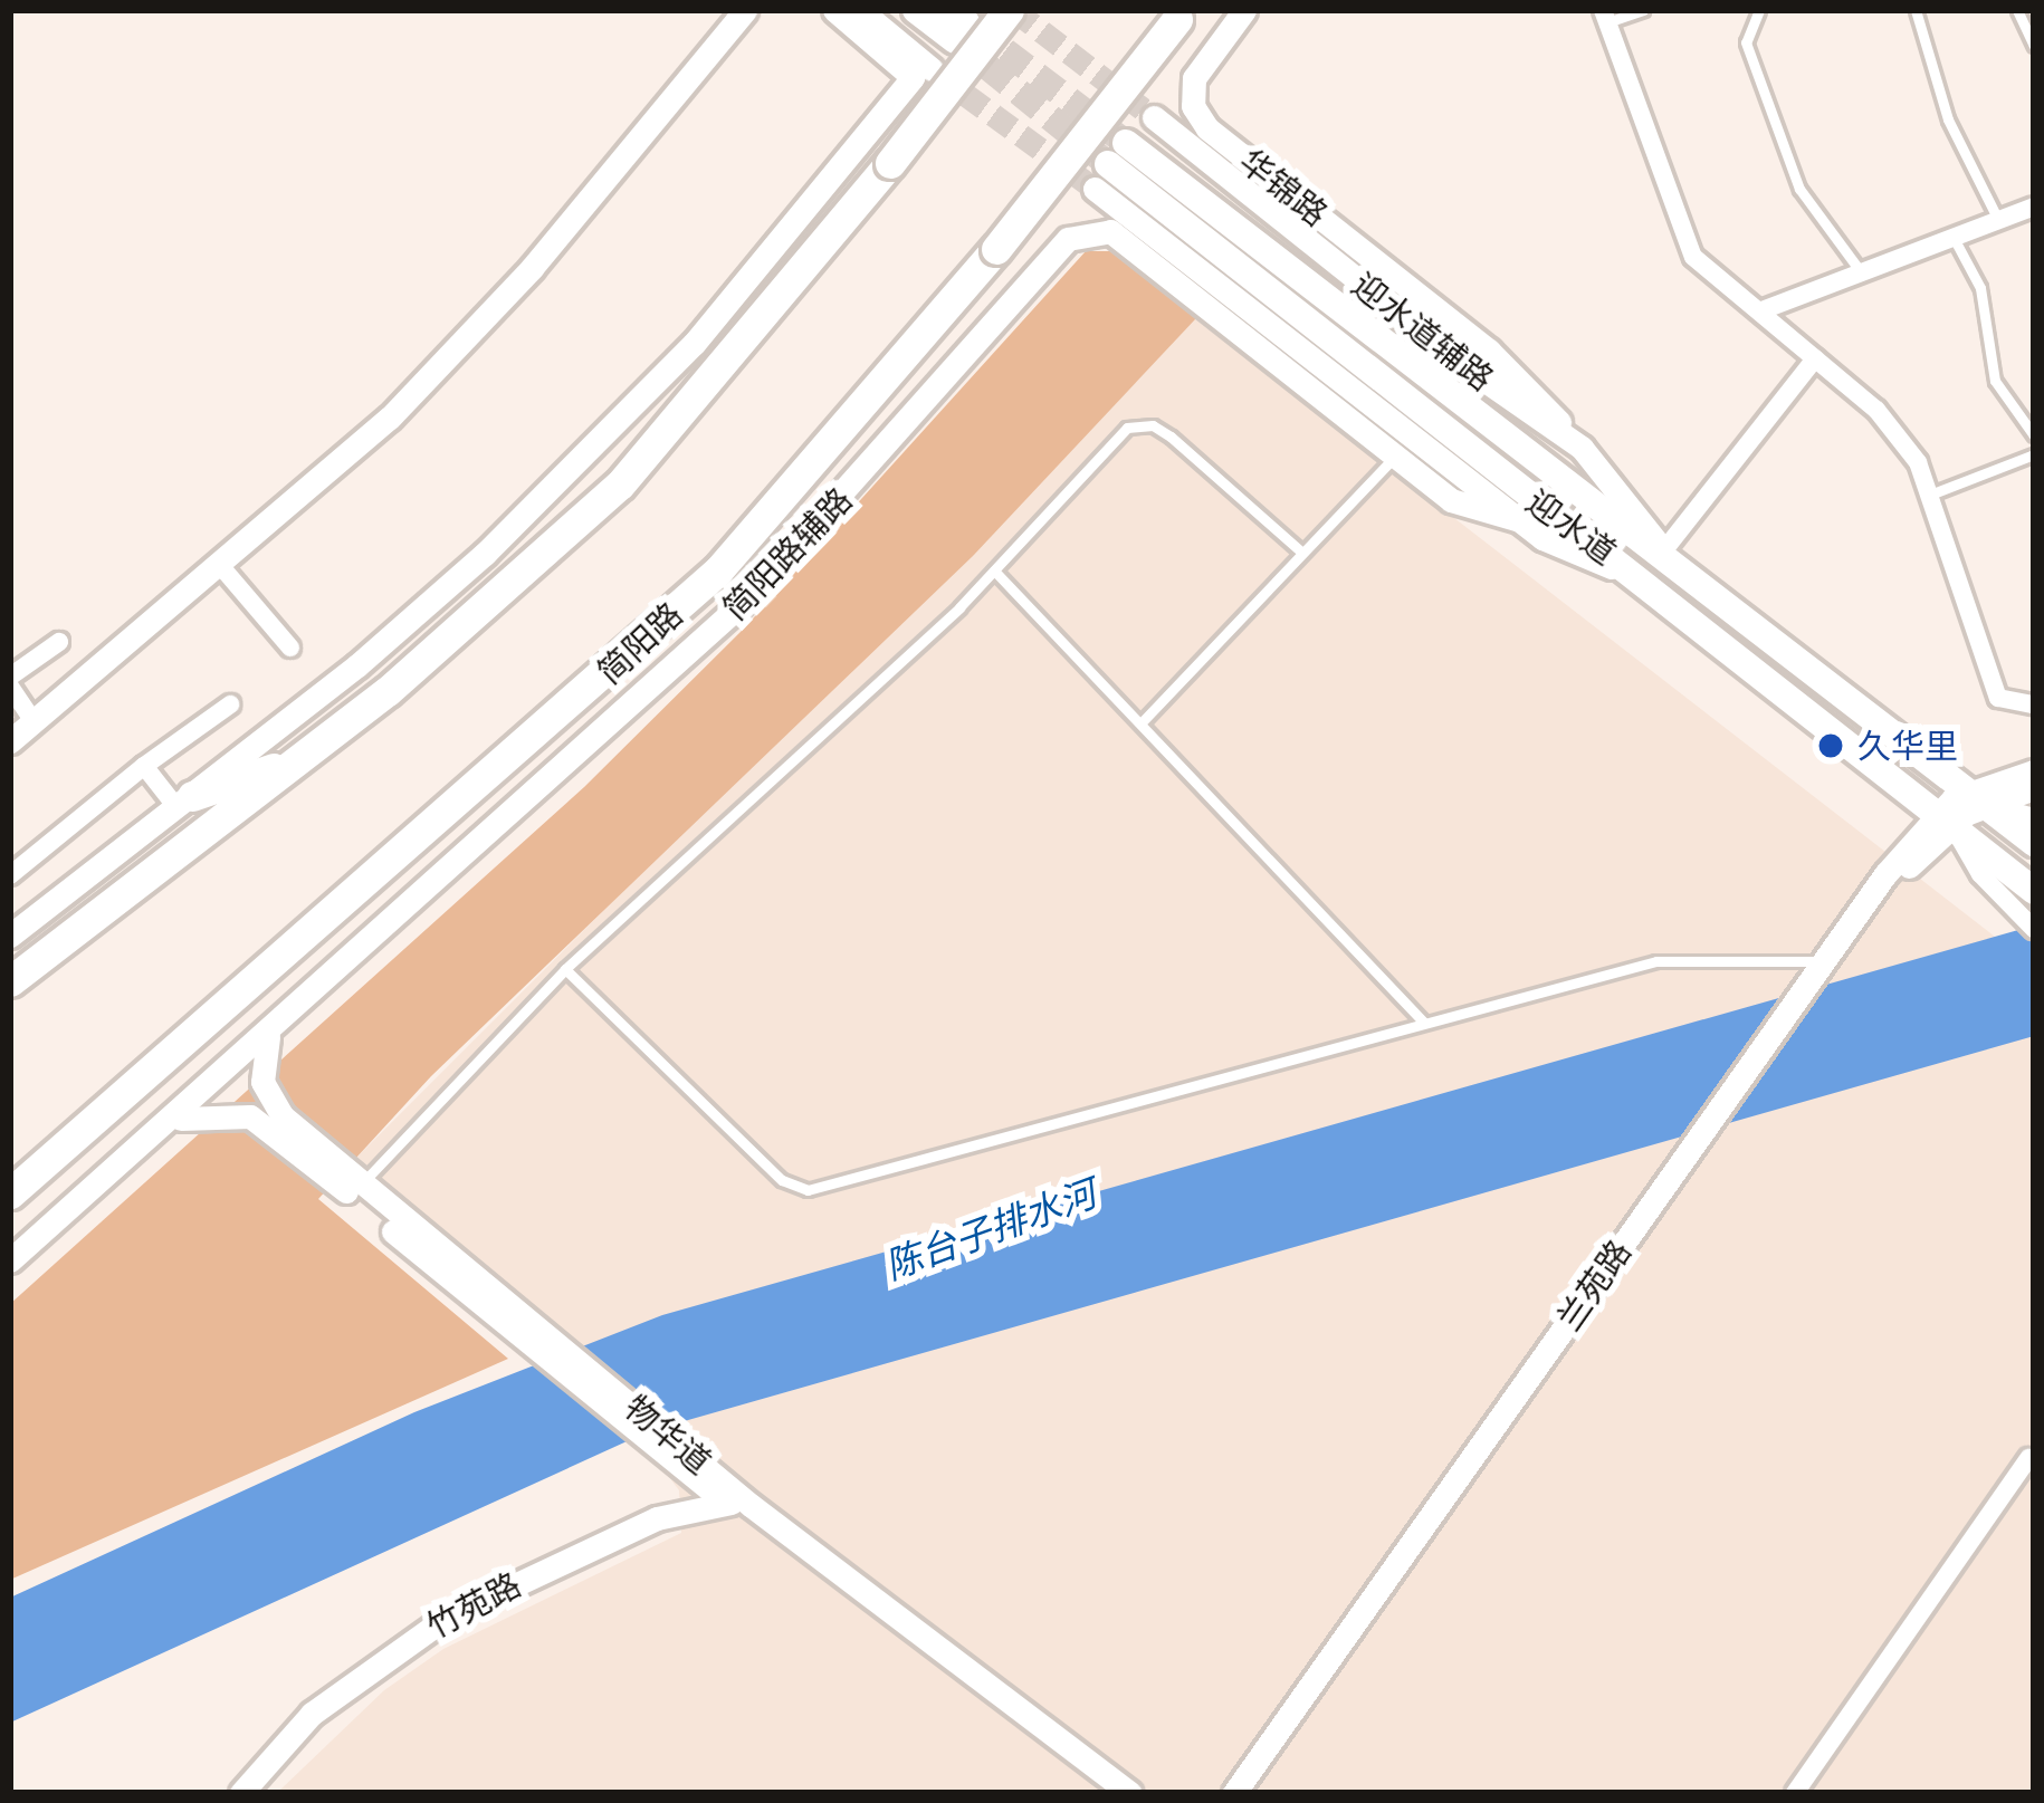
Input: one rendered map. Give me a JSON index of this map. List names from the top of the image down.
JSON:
{
  "streets": {
    "highway": ["简阳路"],
    "main road": ["迎水道"],
    "street": [
      "华锦路",
      "迎水道辅路",
      "简阳路辅路",
      "兰苑路",
      "物华道",
      "竹苑路"
    ]
  },
  "crossings": [
    ["华锦路", "迎水道辅路"],
    ["迎水道辅路", "迎水道"],
    ["迎水道", "兰苑路"],
    ["简阳路辅路", "物华道"],
    ["物华道", "竹苑路"]
  ],
  "water": ["陈台子排水河"],
  "places": ["久华里"]
}
